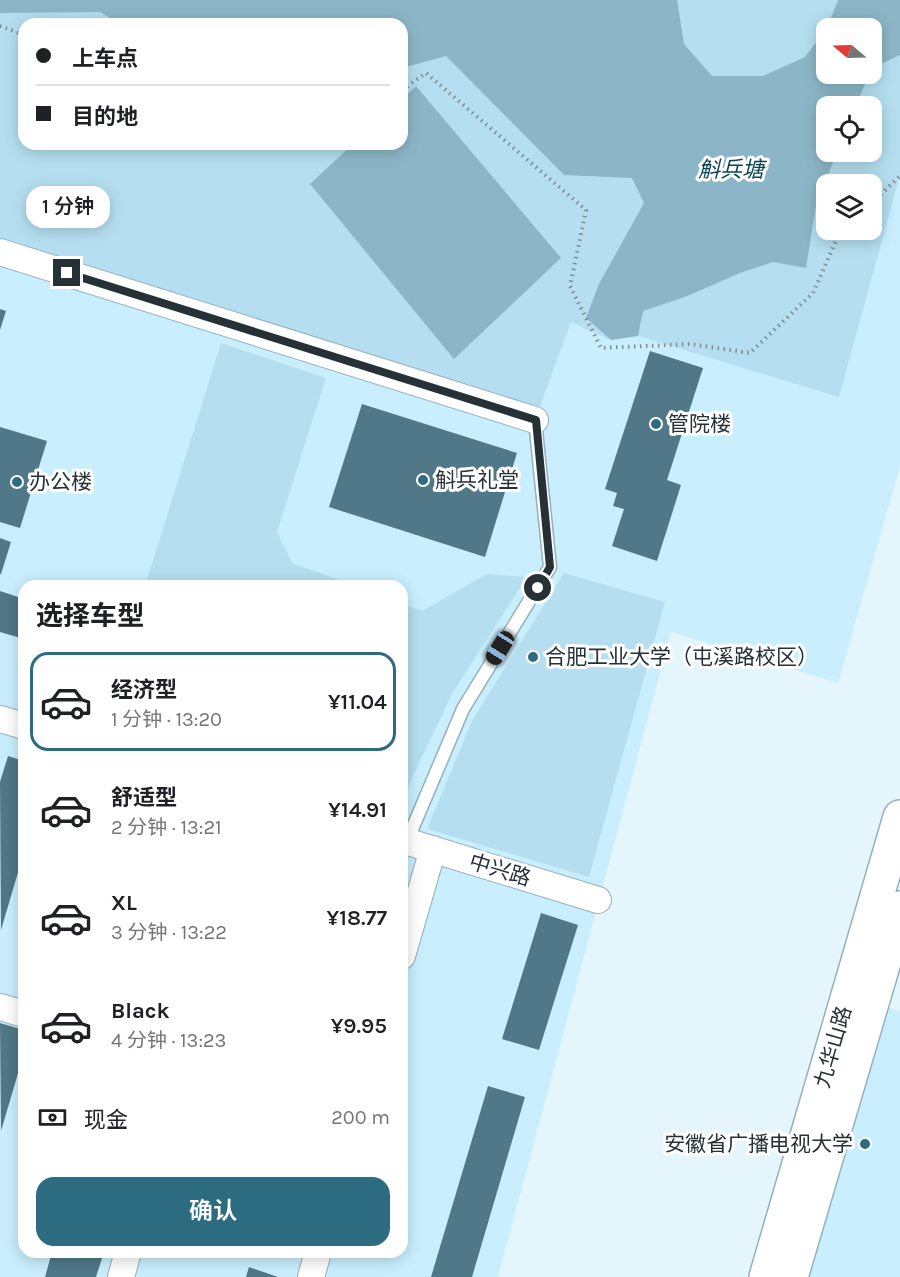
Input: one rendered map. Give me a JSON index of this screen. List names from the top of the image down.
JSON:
{
  "streets": {
    "street": ["中兴路", "九华山路"]
  },
  "water": ["斛兵塘"],
  "places": [
    "管院楼",
    "斛兵礼堂",
    "办公楼",
    "合肥工业大学（屯溪路校区）",
    "安徽省广播电视大学"
  ],
  "north": "left",
  "page": {
    "banner": ["上车点", "目的地"],
    "bubble": "1 分钟",
    "heading": "选择车型",
    "list": [
      {
        "name": "经济型",
        "note": "1 分钟 · 13:20",
        "value": "¥11.04"
      },
      {
        "name": "舒适型",
        "note": "2 分钟 · 13:21",
        "value": "¥14.91"
      },
      {
        "name": "XL",
        "note": "3 分钟 · 13:22",
        "value": "¥18.77"
      },
      {
        "name": "Black",
        "note": "4 分钟 · 13:23",
        "value": "¥9.95"
      }
    ],
    "pay": ["现金", "200 m"],
    "buttons": "确认"
  }
}
